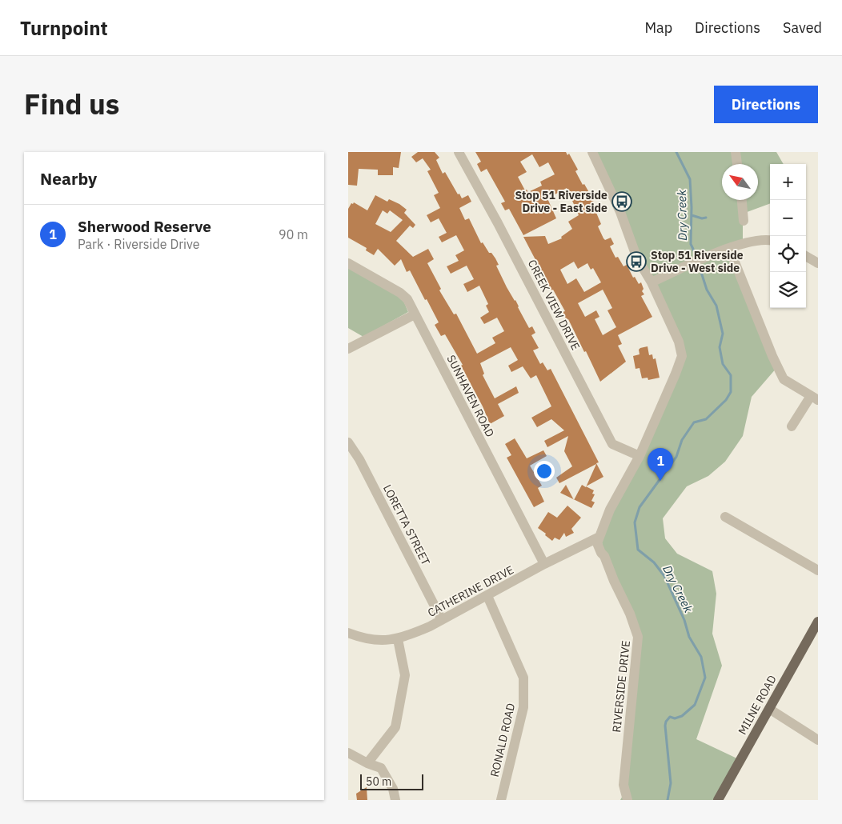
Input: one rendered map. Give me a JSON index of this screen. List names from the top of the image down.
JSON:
{
  "streets": {
    "main road": ["MILNE ROAD"],
    "street": [
      "CREEK VIEW DRIVE",
      "SUNHAVEN ROAD",
      "LORETTA STREET",
      "CATHERINE DRIVE",
      "RIVERSIDE DRIVE",
      "RONALD ROAD"
    ]
  },
  "crossings": [
    ["SUNHAVEN ROAD", "CATHERINE DRIVE"],
    ["LORETTA STREET", "CATHERINE DRIVE"],
    ["CATHERINE DRIVE", "RIVERSIDE DRIVE"],
    ["CATHERINE DRIVE", "RONALD ROAD"]
  ],
  "water": ["Dry Creek"],
  "places": {
    "bus stop": ["Stop 51 Riverside Drive - East side", "Stop 51 Riverside Drive - West side"]
  },
  "scale_bar": "50 m",
  "north": "top left",
  "page": {
    "header": "Turnpoint",
    "nav": ["Map", "Directions", "Saved"],
    "title": "Find us",
    "buttons": "Directions",
    "heading": "Nearby",
    "map_buttons": ["+", "−"],
    "list": [
      {
        "mark": "1",
        "name": "Sherwood Reserve",
        "note": "Park · Riverside Drive",
        "value": "90 m"
      }
    ],
    "pins": "1",
    "scale": "50 m"
  }
}
